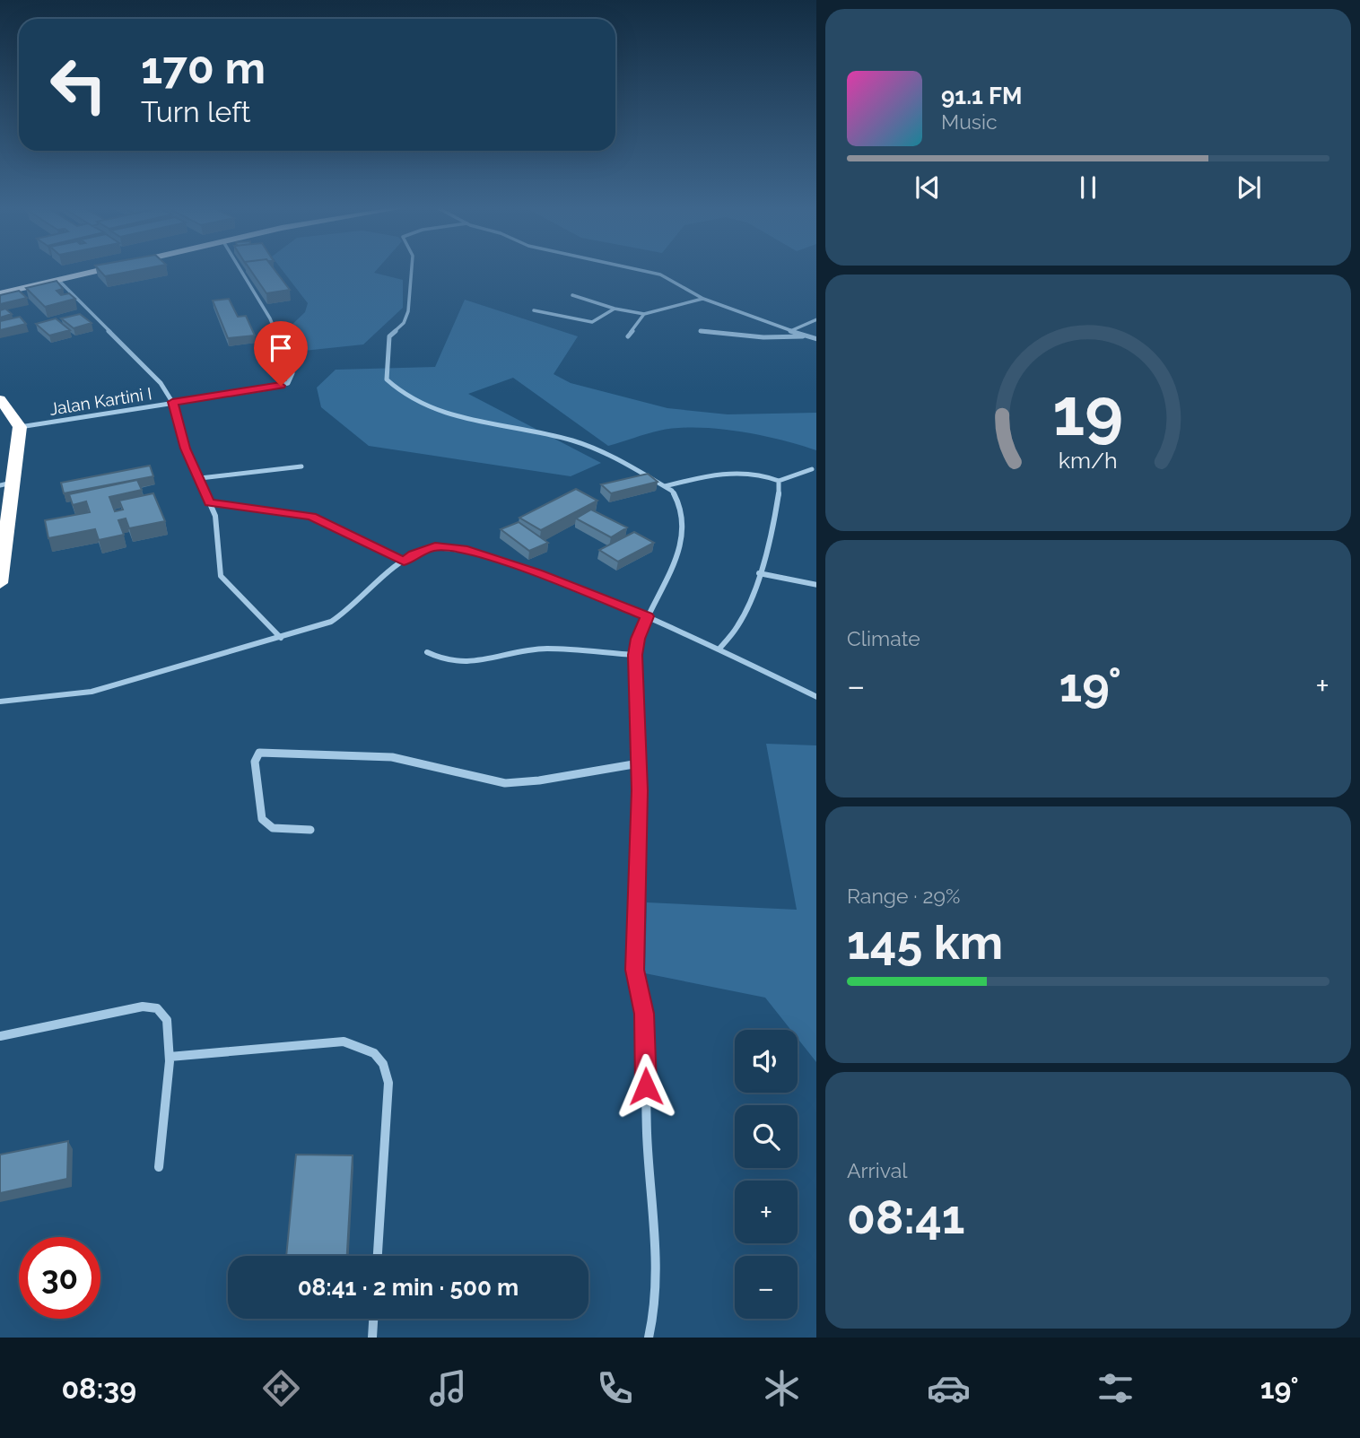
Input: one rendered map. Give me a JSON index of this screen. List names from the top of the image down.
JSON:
{
  "streets": {
    "street": ["Jalan Kartini I"]
  },
  "page": {
    "turn": ["170 m", "Turn left"],
    "song": ["91.1 FM", "Music"],
    "tile": [
      "Climate",
      ["Range · 29%", "145 km"],
      ["Arrival", "08:41"]
    ],
    "heat": ["−", "19°", "+"],
    "map_buttons": ["+", "−"],
    "limit": "30",
    "trip": "08:41 · 2 min · 500 m",
    "tabs": ["08:39", "19°"],
    "gauge": ["19", "km/h"]
  }
}
